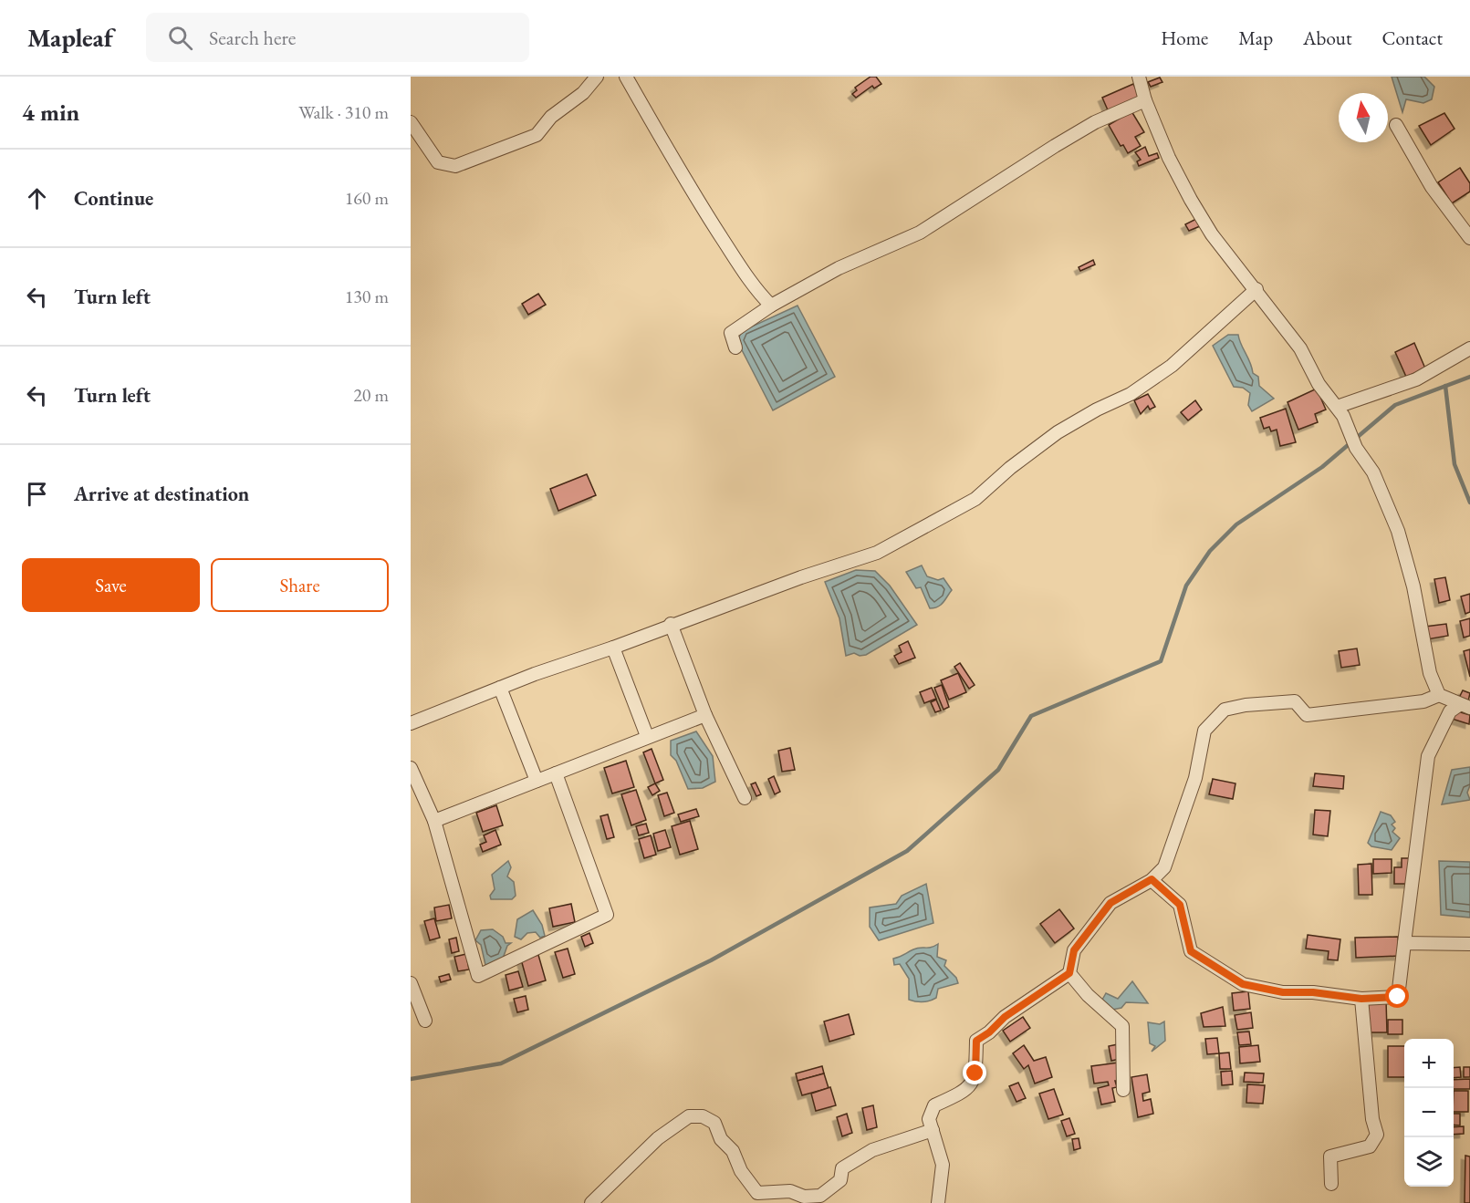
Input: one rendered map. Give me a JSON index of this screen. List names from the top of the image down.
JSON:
{
  "north": "top",
  "page": {
    "header": "Mapleaf",
    "search": "Search here",
    "nav": [
      "Home",
      "Map",
      "About",
      "Contact"
    ],
    "heading": ["4 min", "Walk · 310 m"],
    "list": [
      ["Continue", "160 m"],
      ["Turn left", "130 m"],
      ["Turn left", "20 m"],
      "Arrive at destination"
    ],
    "buttons": ["Save", "Share"],
    "map_buttons": ["+", "−"]
  }
}
